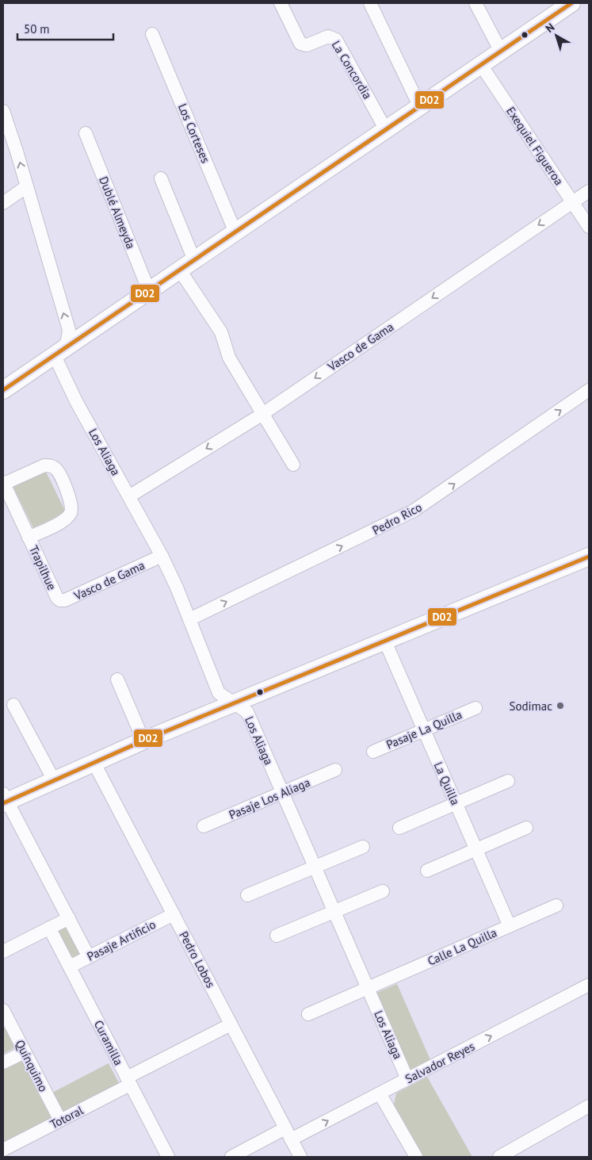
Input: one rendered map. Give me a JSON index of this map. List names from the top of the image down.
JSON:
{
  "streets": {
    "street": [
      "La Concordia",
      "Los Corteses",
      "Exequiel Figueroa",
      "Dublé Almeyda",
      "Vasco de Gama",
      "Los Aliaga",
      "Pedro Rico",
      "Trapilhue",
      "Pasaje La Quilla",
      "La Quilla",
      "Pasaje Los Aliaga",
      "Pasaje Artificio",
      "Calle La Quilla",
      "Pedro Lobos",
      "Curamilla",
      "Salvador Reyes",
      "Quínquimo",
      "Totoral"
    ]
  },
  "crossings": [
    ["Exequiel Figueroa", "Vasco de Gama"],
    ["Vasco de Gama", "Los Aliaga"],
    ["Vasco de Gama", "Trapilhue"],
    ["Los Aliaga", "Pedro Rico"],
    ["Los Aliaga", "Pasaje Los Aliaga"],
    ["Los Aliaga", "Calle La Quilla"],
    ["Los Aliaga", "Salvador Reyes"],
    ["Pasaje La Quilla", "La Quilla"],
    ["La Quilla", "Calle La Quilla"],
    ["Pasaje Artificio", "Pedro Lobos"],
    ["Pasaje Artificio", "Curamilla"],
    ["Pedro Lobos", "Salvador Reyes"],
    ["Pedro Lobos", "Totoral"],
    ["Curamilla", "Totoral"],
    ["Quínquimo", "Totoral"]
  ],
  "one_way": ["Vasco de Gama", "Pedro Rico"],
  "places": ["Sodimac"],
  "lines": ["transit line D02"],
  "scale_bar": "50 m",
  "north": "top left"
}
